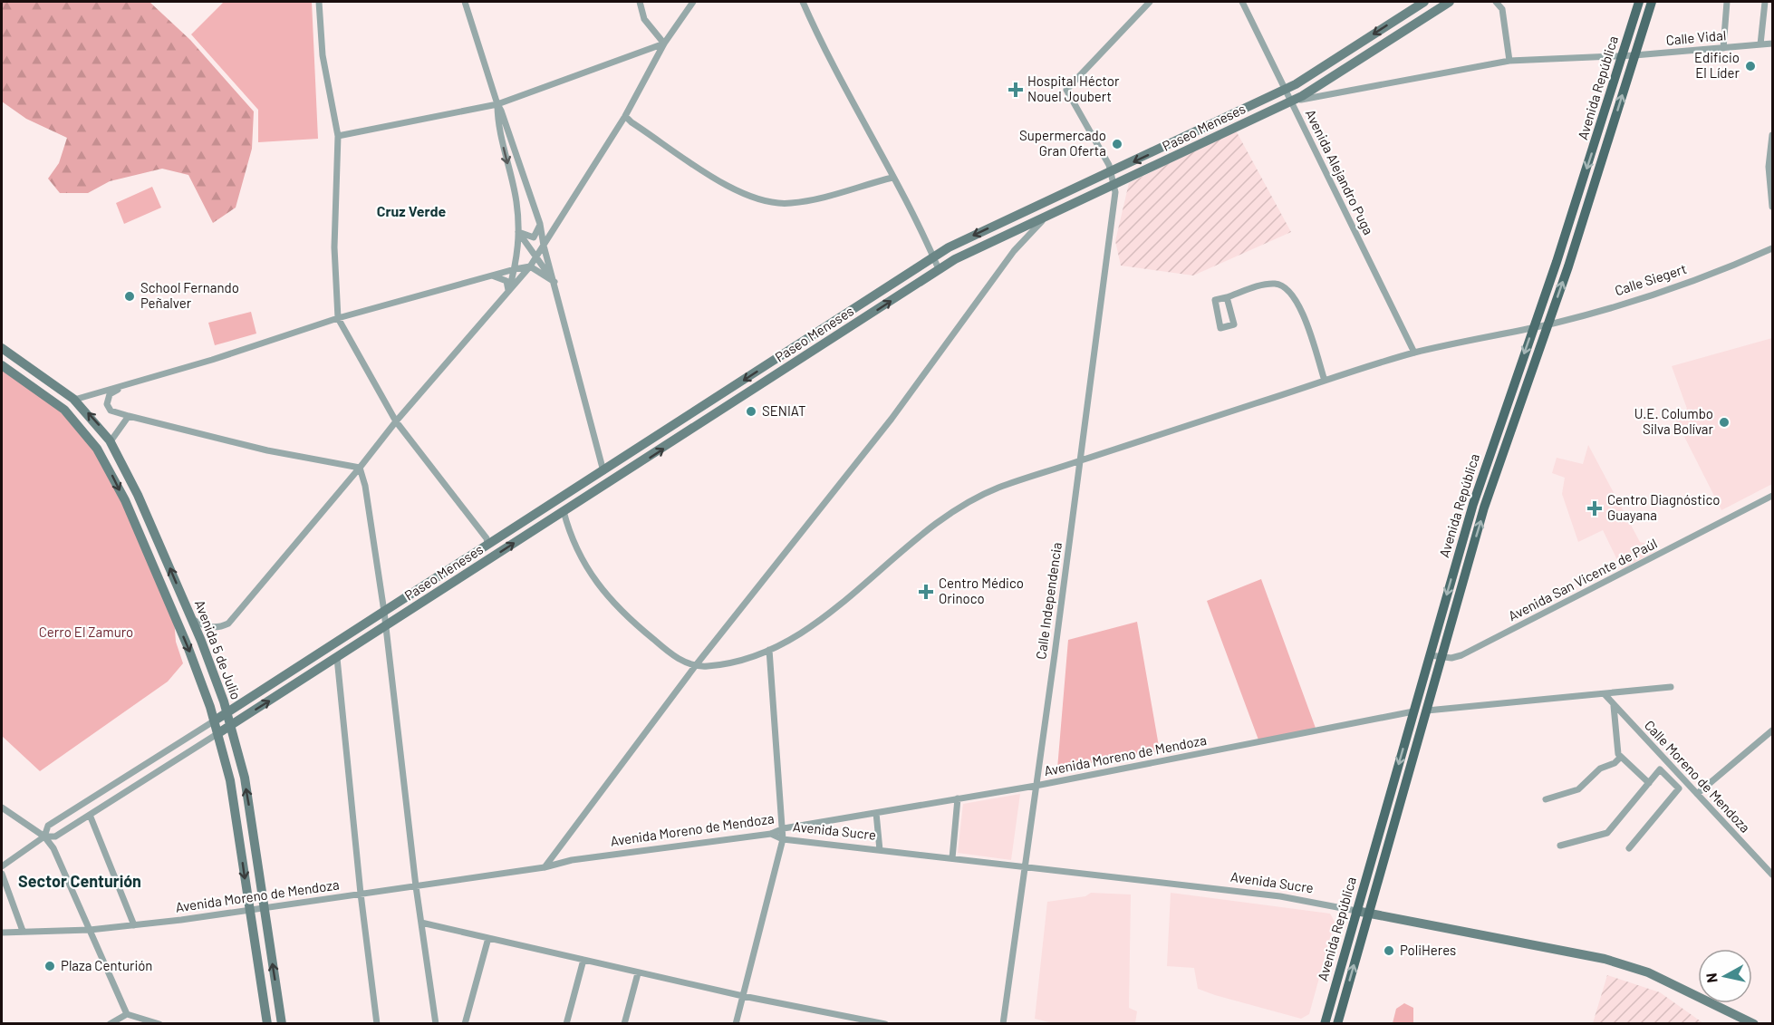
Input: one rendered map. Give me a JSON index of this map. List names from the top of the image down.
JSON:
{
  "streets": {
    "main road": ["Avenida República"],
    "street": [
      "Calle Vidal",
      "Paseo Meneses",
      "Avenida Alejandro Puga",
      "Calle Siegert",
      "Avenida San Vicente de Paúl",
      "Calle Independencia",
      "Avenida 5 de Julio",
      "Avenida Moreno de Mendoza",
      "Calle Moreno de Mendoza",
      "Avenida Sucre"
    ]
  },
  "crossings": [
    ["Calle Vidal", "Avenida República"],
    ["Calle Vidal", "Paseo Meneses"],
    ["Calle Vidal", "Avenida Alejandro Puga"],
    ["Avenida República", "Calle Siegert"],
    ["Avenida República", "Avenida San Vicente de Paúl"],
    ["Avenida República", "Avenida Moreno de Mendoza"],
    ["Avenida República", "Avenida Sucre"],
    ["Paseo Meneses", "Avenida Alejandro Puga"],
    ["Paseo Meneses", "Calle Independencia"],
    ["Paseo Meneses", "Avenida 5 de Julio"],
    ["Avenida Alejandro Puga", "Calle Siegert"],
    ["Calle Siegert", "Calle Independencia"],
    ["Calle Independencia", "Avenida Moreno de Mendoza"],
    ["Calle Independencia", "Avenida Sucre"],
    ["Avenida 5 de Julio", "Avenida Moreno de Mendoza"],
    ["Avenida Moreno de Mendoza", "Avenida Sucre"]
  ],
  "districts": ["Cruz Verde", "Sector Centurión"],
  "parks": ["Cerro El Zamuro"],
  "places": {
    "other": [
      "Edificio El Líder",
      "Supermercado Gran Oferta",
      "School Fernando Peñalver",
      "SENIAT",
      "U.E. Columbo Silva Bolívar",
      "PoliHeres",
      "Plaza Centurión"
    ],
    "health": ["Hospital Héctor Nouel Joubert", "Centro Diagnóstico Guayana", "Centro Médico Orinoco"]
  },
  "north": "left"
}
